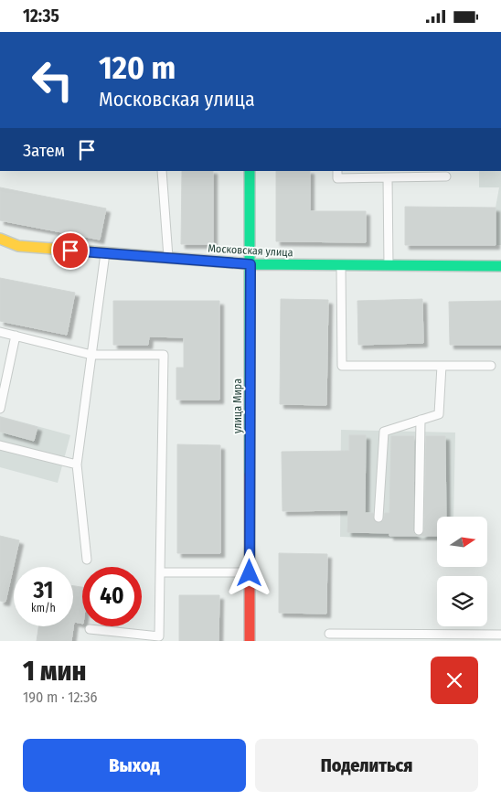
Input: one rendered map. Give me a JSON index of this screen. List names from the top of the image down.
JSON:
{
  "streets": {
    "street": ["Московская улица", "улица Мира"]
  },
  "crossings": [
    ["Московская улица", "улица Мира"]
  ],
  "north": "right",
  "page": {
    "status": "12:35",
    "turn": ["120 m", "Московская улица"],
    "then": "Затем",
    "speed": "31 km/h",
    "limit": "40",
    "heading": ["1 мин", "190 m · 12:36"],
    "buttons": ["Выход", "Поделиться"]
  }
}
